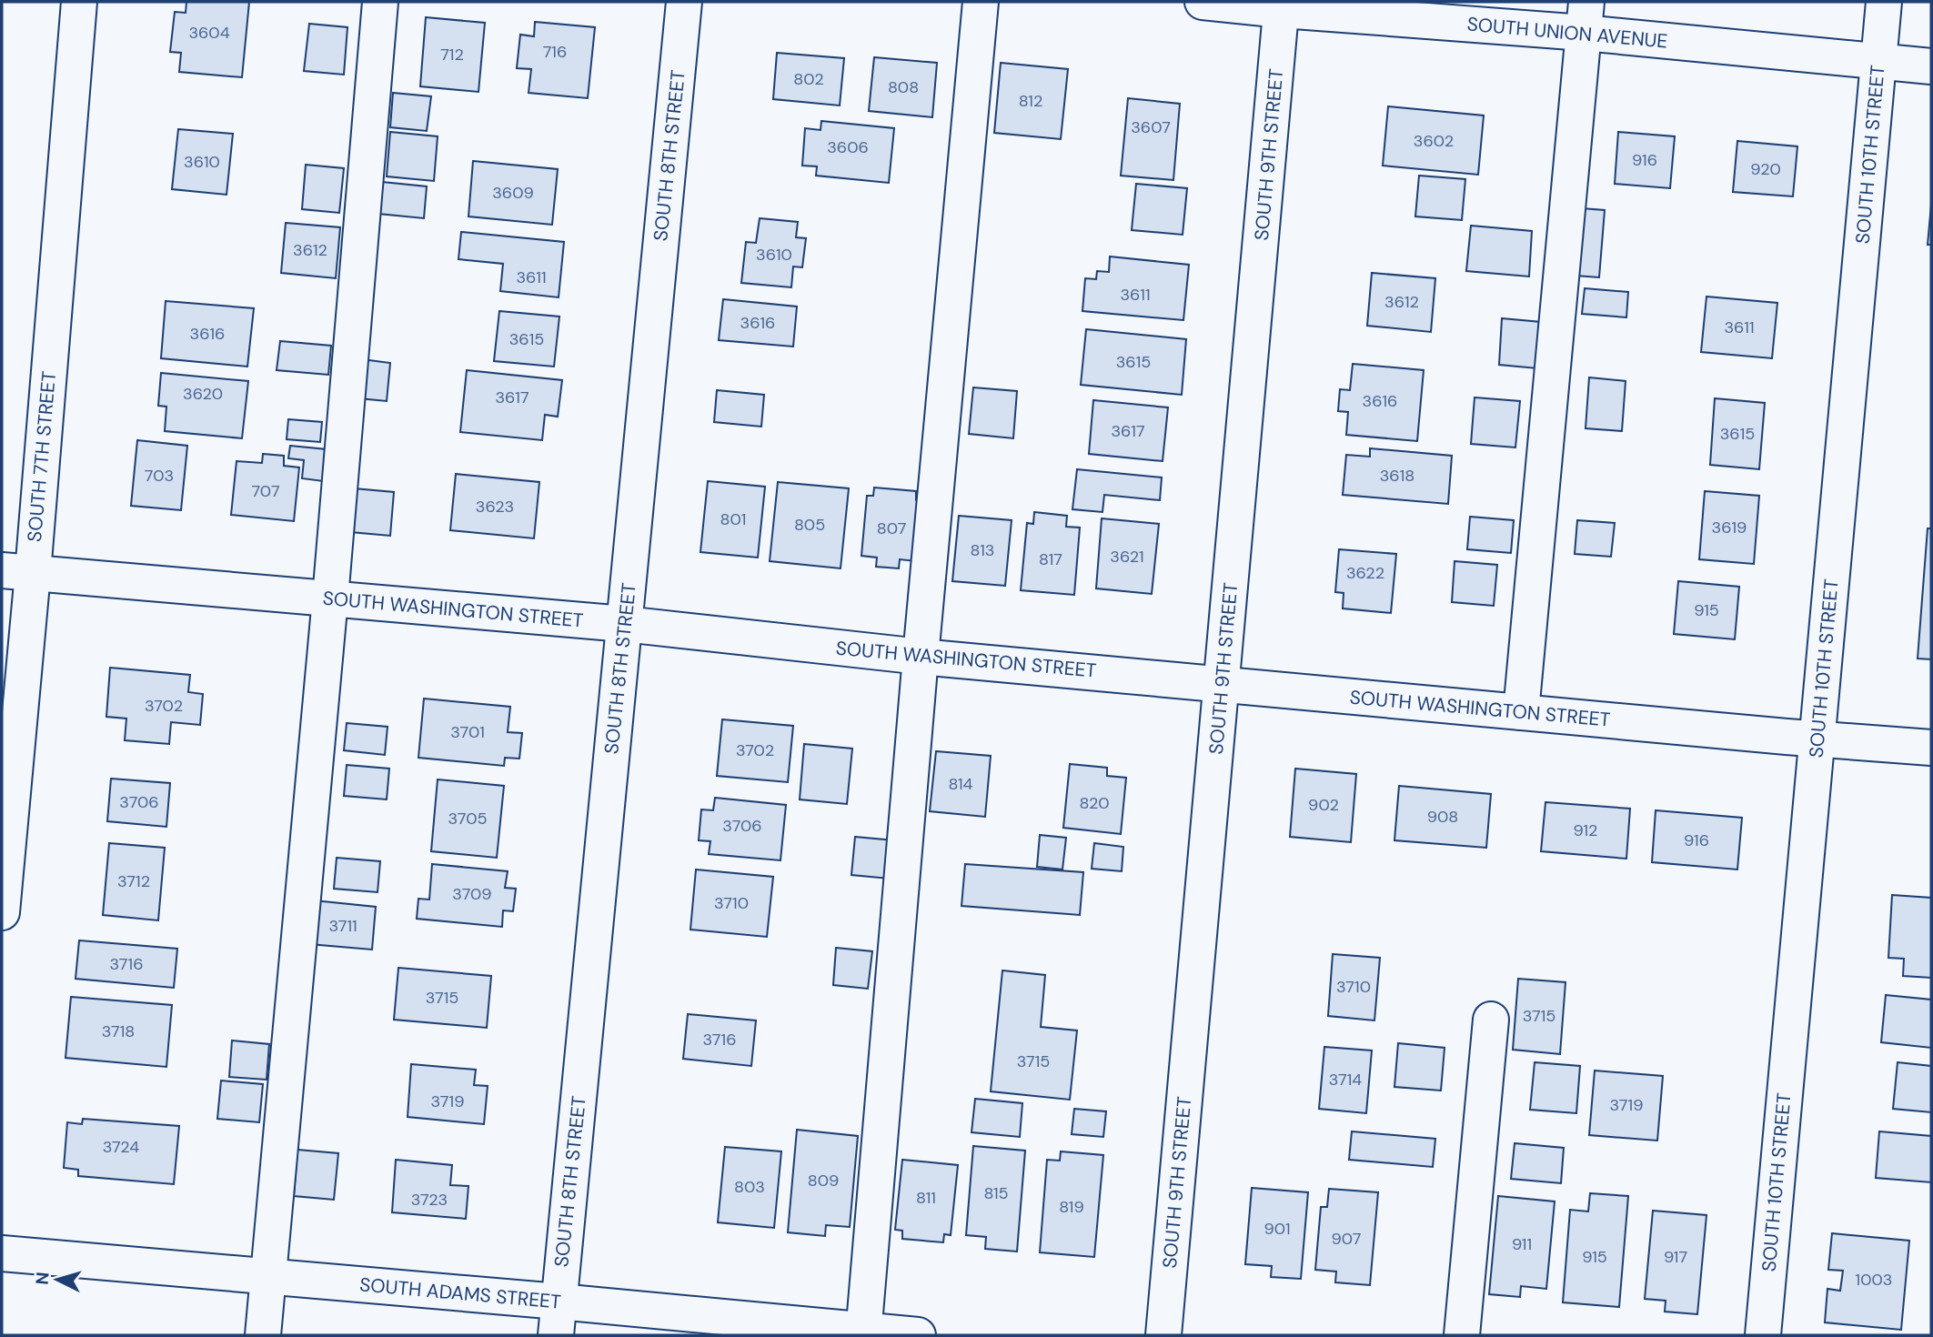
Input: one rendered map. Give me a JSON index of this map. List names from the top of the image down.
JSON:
{
  "streets": {
    "street": [
      "SOUTH UNION AVENUE",
      "SOUTH 9TH STREET",
      "SOUTH 10TH STREET",
      "SOUTH 8TH STREET",
      "SOUTH 7TH STREET",
      "SOUTH WASHINGTON STREET",
      "SOUTH ADAMS STREET"
    ]
  },
  "crossings": [
    ["SOUTH UNION AVENUE", "SOUTH 9TH STREET"],
    ["SOUTH UNION AVENUE", "SOUTH 10TH STREET"],
    ["SOUTH 9TH STREET", "SOUTH WASHINGTON STREET"],
    ["SOUTH 10TH STREET", "SOUTH WASHINGTON STREET"],
    ["SOUTH 8TH STREET", "SOUTH WASHINGTON STREET"],
    ["SOUTH 8TH STREET", "SOUTH ADAMS STREET"],
    ["SOUTH 7TH STREET", "SOUTH WASHINGTON STREET"]
  ],
  "house_numbers": [
    "3604",
    "716",
    "712",
    "802",
    "808",
    "812",
    "3607",
    "3602",
    "3606",
    "916",
    "3610",
    "920",
    "3609",
    "3612",
    "3610",
    "3611",
    "3611",
    "3612",
    "3616",
    "3611",
    "3616",
    "3615",
    "3615",
    "3620",
    "3617",
    "3616",
    "3617",
    "3615",
    "703",
    "3618",
    "707",
    "3623",
    "801",
    "805",
    "3619",
    "807",
    "813",
    "3621",
    "817",
    "3622",
    "915",
    "3702",
    "3701",
    "3702",
    "814",
    "3706",
    "820",
    "902",
    "908",
    "3705",
    "3706",
    "912",
    "916",
    "3712",
    "3709",
    "3710",
    "3711",
    "3716",
    "3710",
    "3715",
    "3715",
    "3718",
    "3716",
    "3715",
    "3714",
    "3719",
    "3719",
    "3724",
    "809",
    "803",
    "815",
    "811",
    "3723",
    "819",
    "901",
    "907",
    "911",
    "915",
    "917",
    "1003"
  ],
  "north": "left"
}
